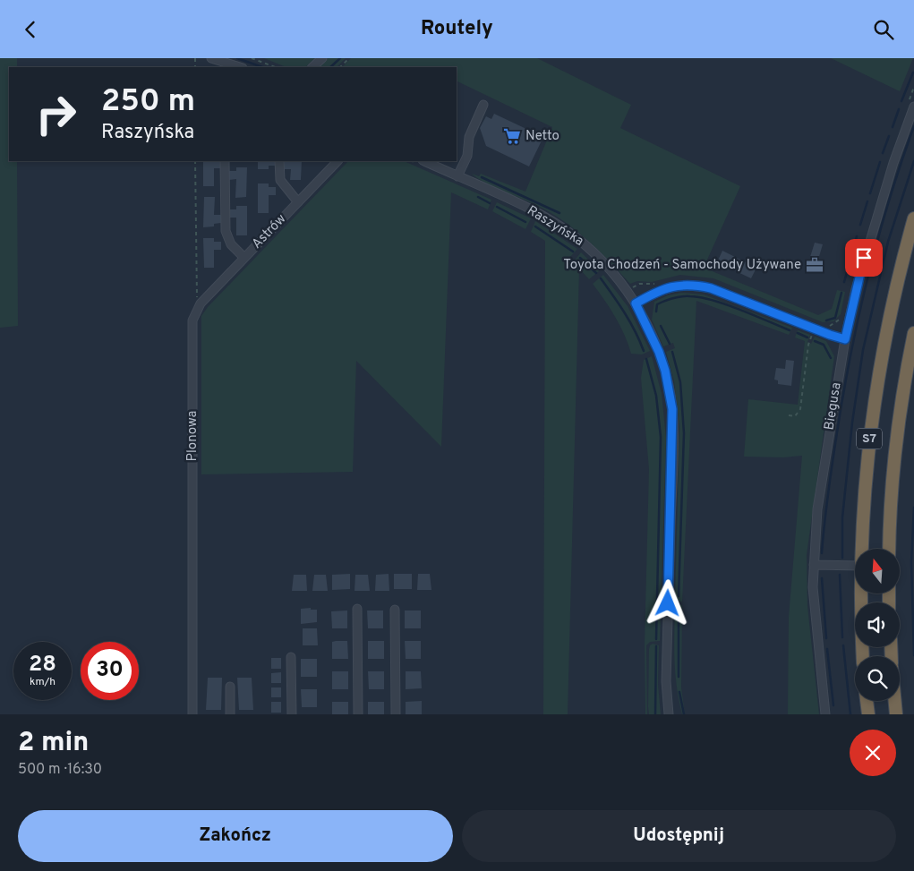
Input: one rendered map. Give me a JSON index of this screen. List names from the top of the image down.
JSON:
{
  "streets": {
    "highway": ["S7"],
    "street": [
      "Raszyńska",
      "Astrów",
      "Biegusa",
      "Plonowa"
    ]
  },
  "crossings": [
    ["Astrów", "Plonowa"]
  ],
  "places": {
    "supermarket": ["Netto"],
    "office": ["Toyota Chodzeń - Samochody Używane"]
  },
  "north": "top",
  "page": {
    "header": "Routely",
    "turn": ["250 m", "Raszyńska"],
    "speed": "28 km/h",
    "limit": "30",
    "heading": ["2 min", "500 m · 16:30"],
    "buttons": ["Zakończ", "Udostępnij"]
  }
}
